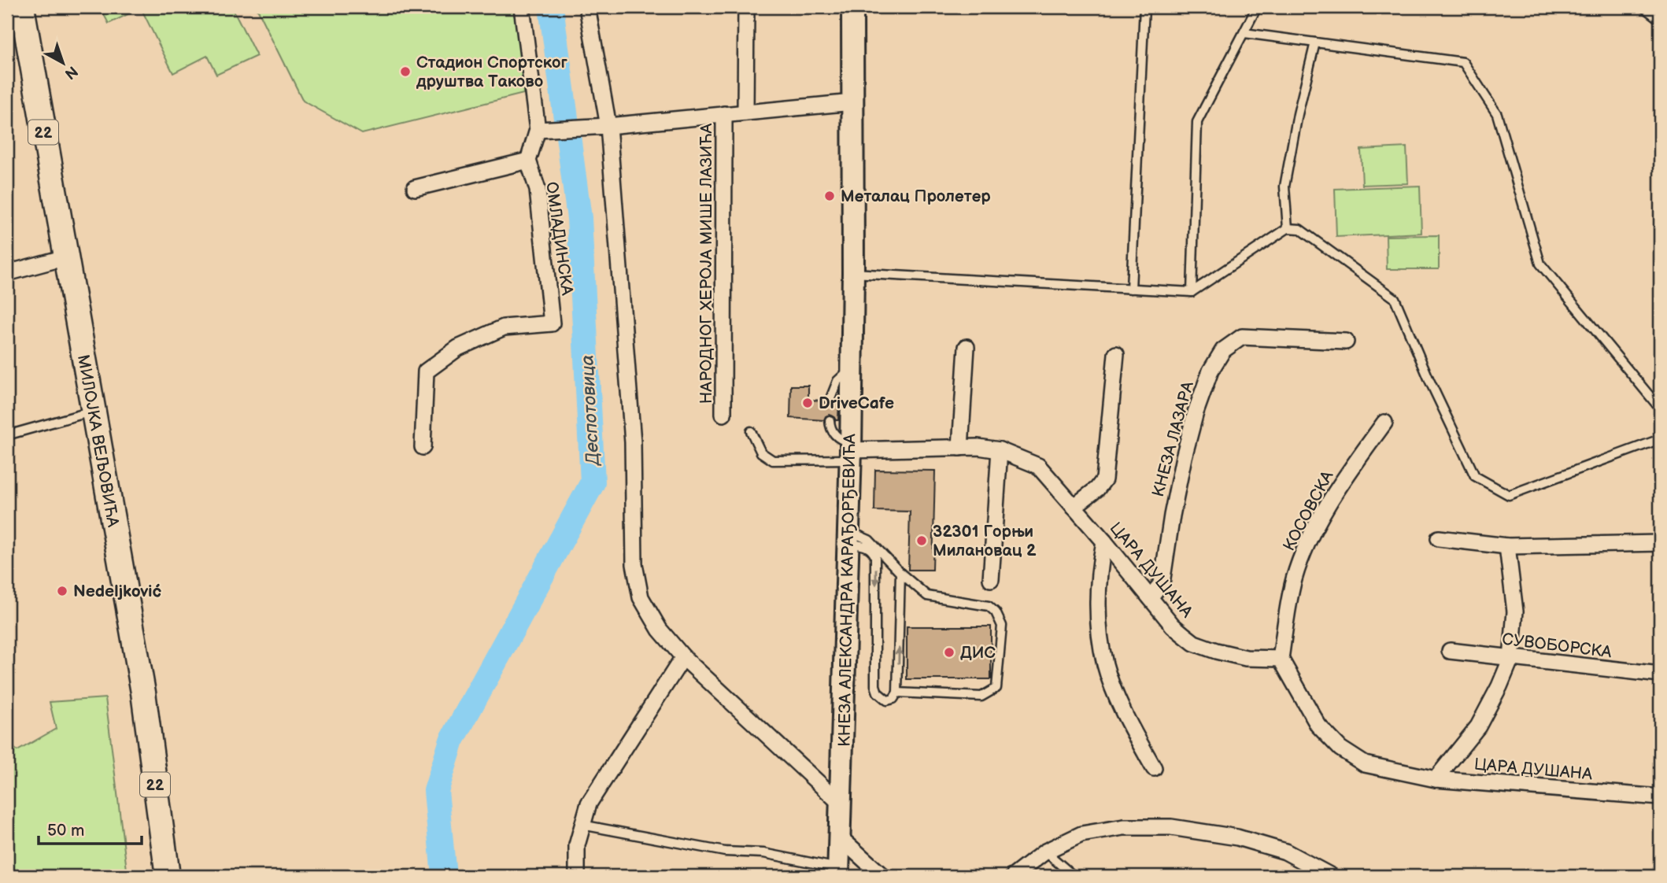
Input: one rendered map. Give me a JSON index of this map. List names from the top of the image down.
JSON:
{
  "streets": {
    "main road": ["22", "МИЛОЈКА ВЕЉОВИЋА"],
    "street": [
      "ОМЛАДИНСКА",
      "НАРОДНОГ ХЕРОЈА МИШЕ ЛАЗИЋА",
      "КНЕЗА ЛАЗАРА",
      "КОСОВСКА",
      "ЦАРА ДУШАНА",
      "КНЕЗА АЛЕКСАНДРА КАРАЂОРЂЕВИЋА",
      "СУВОБОРСКА"
    ]
  },
  "crossings": [
    ["КНЕЗА ЛАЗАРА", "ЦАРА ДУШАНА"],
    ["КОСОВСКА", "ЦАРА ДУШАНА"],
    ["ЦАРА ДУШАНА", "КНЕЗА АЛЕКСАНДРА КАРАЂОРЂЕВИЋА"]
  ],
  "water": ["Деспотовица"],
  "places": [
    "Стадион Спортског друштва Таково",
    "Металац Пролетер",
    "DriveCafe",
    "32301 Горњи Милановац 2",
    "Nedeljković",
    "ДИС"
  ],
  "scale_bar": "50 m",
  "north": "bottom right"
}
